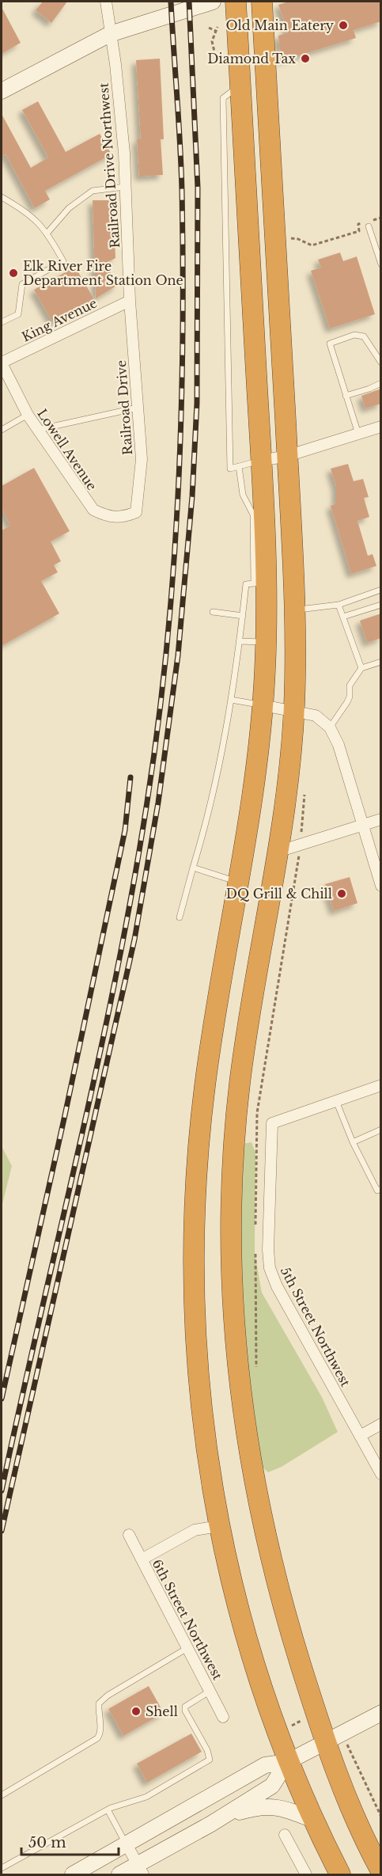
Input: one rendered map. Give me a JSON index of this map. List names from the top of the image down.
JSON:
{
  "streets": {
    "street": [
      "Railroad Drive Northwest",
      "King Avenue",
      "Railroad Drive",
      "Lowell Avenue",
      "5th Street Northwest",
      "6th Street Northwest"
    ]
  },
  "crossings": [
    ["Railroad Drive Northwest", "King Avenue"],
    ["Railroad Drive Northwest", "Railroad Drive"],
    ["King Avenue", "Railroad Drive"],
    ["King Avenue", "Lowell Avenue"],
    ["Railroad Drive", "Lowell Avenue"]
  ],
  "places": [
    "Old Main Eatery",
    "Diamond Tax",
    "Elk River Fire Department Station One",
    "DQ Grill & Chill",
    "Shell"
  ],
  "scale_bar": "50 m"
}
